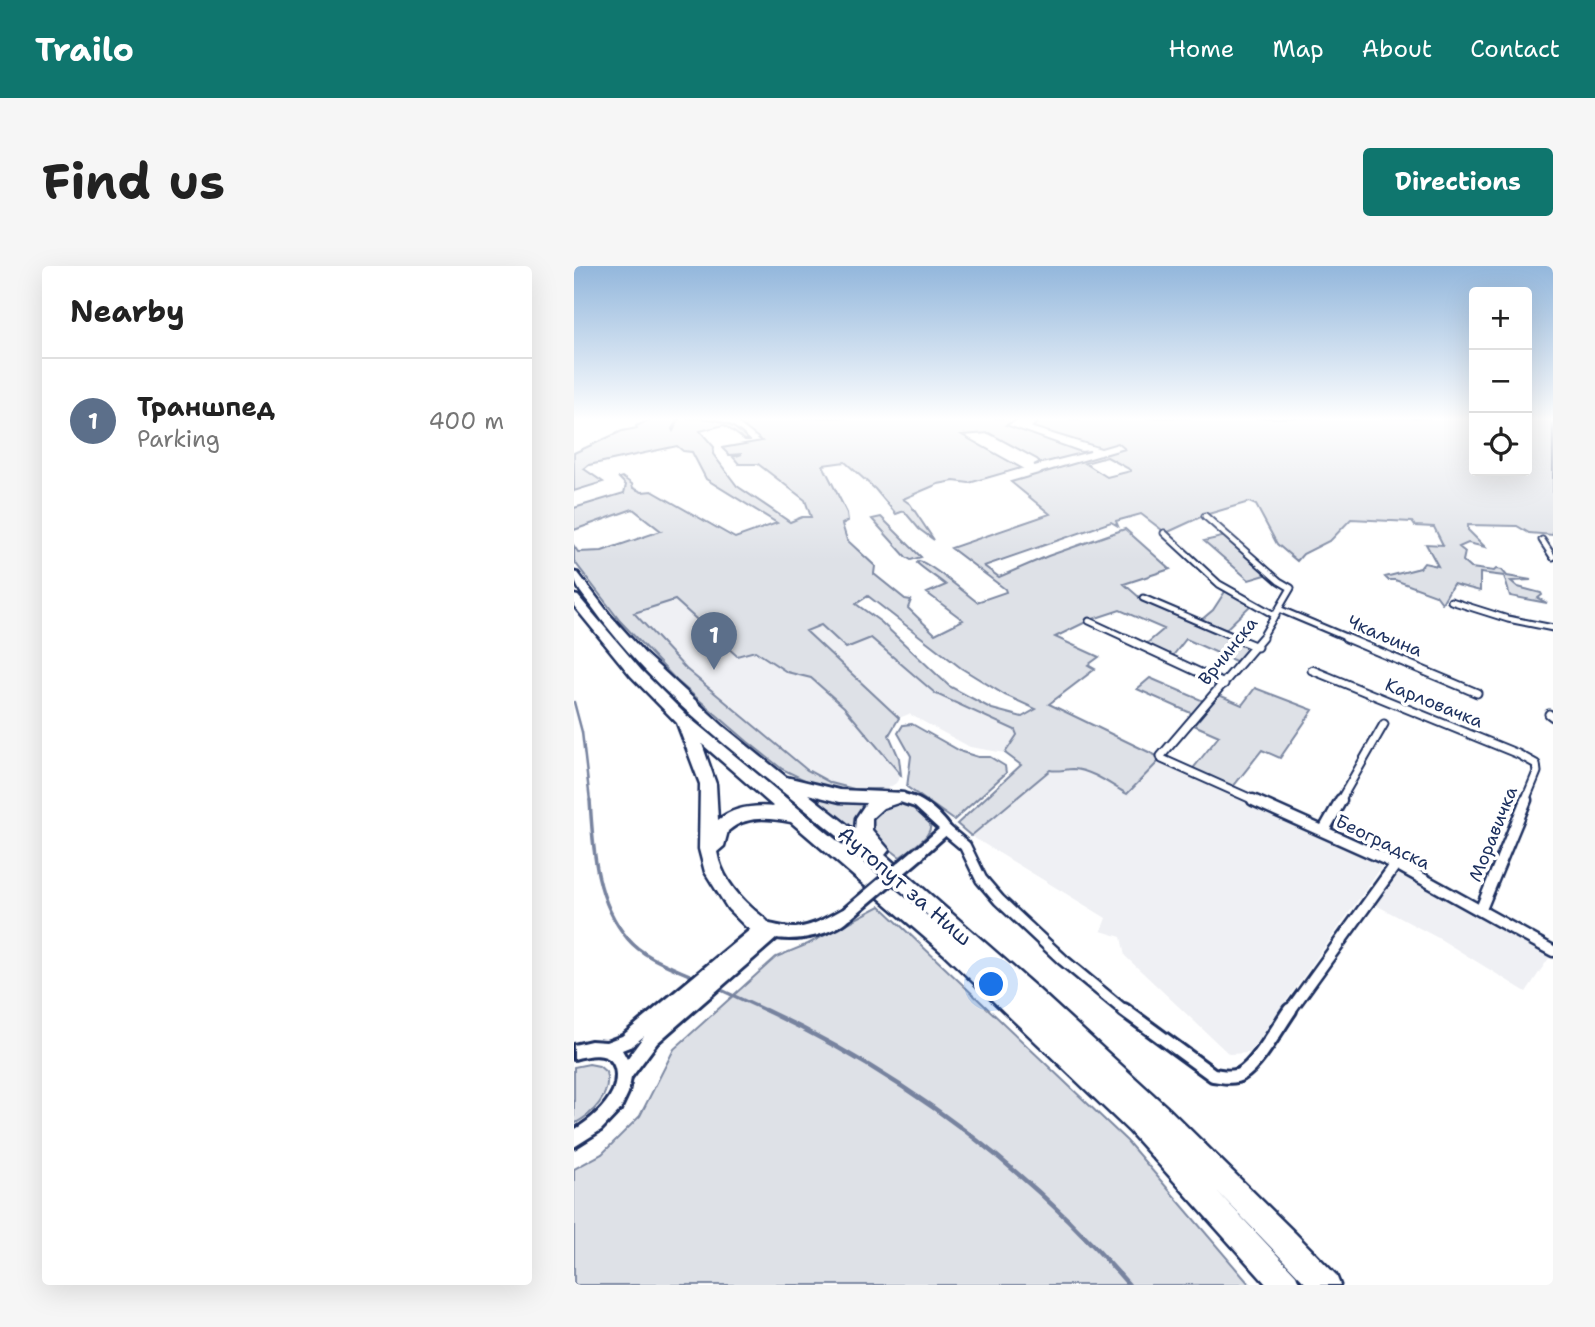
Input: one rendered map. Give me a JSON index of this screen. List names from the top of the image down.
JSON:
{
  "streets": {
    "highway": ["Аутопут за Ниш"],
    "street": [
      "Чкаљина",
      "Врчинска",
      "Карловачка",
      "Моравичка",
      "Београдска"
    ]
  },
  "crossings": [
    ["Чкаљина", "Врчинска"],
    ["Врчинска", "Београдска"],
    ["Карловачка", "Моравичка"],
    ["Моравичка", "Београдска"]
  ],
  "page": {
    "header": "Trailo",
    "nav": [
      "Home",
      "Map",
      "About",
      "Contact"
    ],
    "buttons": "Directions",
    "title": "Find us",
    "heading": "Nearby",
    "map_buttons": ["+", "−"],
    "list": [
      {
        "mark": "1",
        "name": "Траншпед",
        "note": "Parking",
        "value": "400 m"
      }
    ],
    "pins": "1"
  }
}
